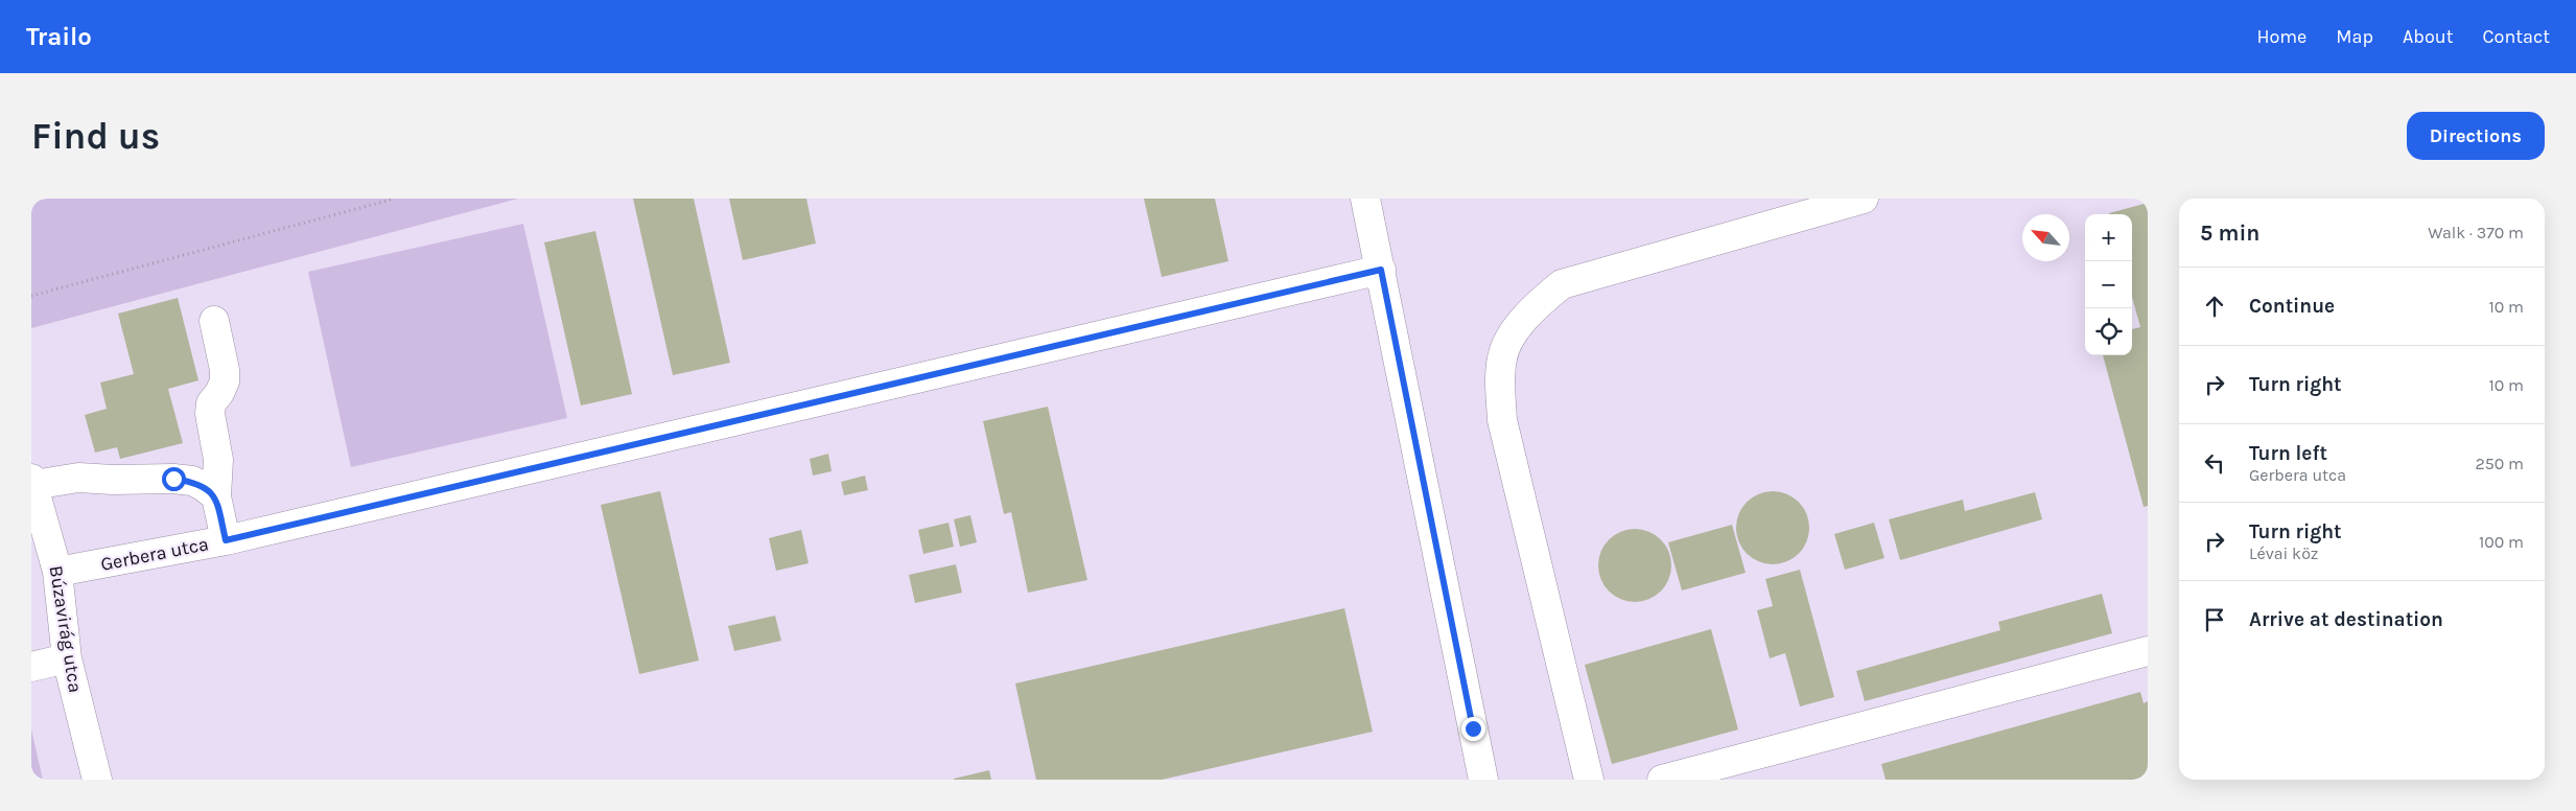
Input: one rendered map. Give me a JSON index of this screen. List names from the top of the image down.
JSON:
{
  "streets": {
    "street": ["Gerbera utca", "Búzavirág utca"]
  },
  "crossings": [
    ["Gerbera utca", "Búzavirág utca"]
  ],
  "north": "top left",
  "page": {
    "header": "Trailo",
    "nav": [
      "Home",
      "Map",
      "About",
      "Contact"
    ],
    "buttons": "Directions",
    "title": "Find us",
    "heading": ["5 min", "Walk · 370 m"],
    "map_buttons": ["+", "−"],
    "list": [
      ["Continue", "10 m"],
      ["Turn right", "10 m"],
      ["Turn left", "Gerbera utca", "250 m"],
      ["Turn right", "Lévai köz", "100 m"],
      "Arrive at destination"
    ]
  }
}
